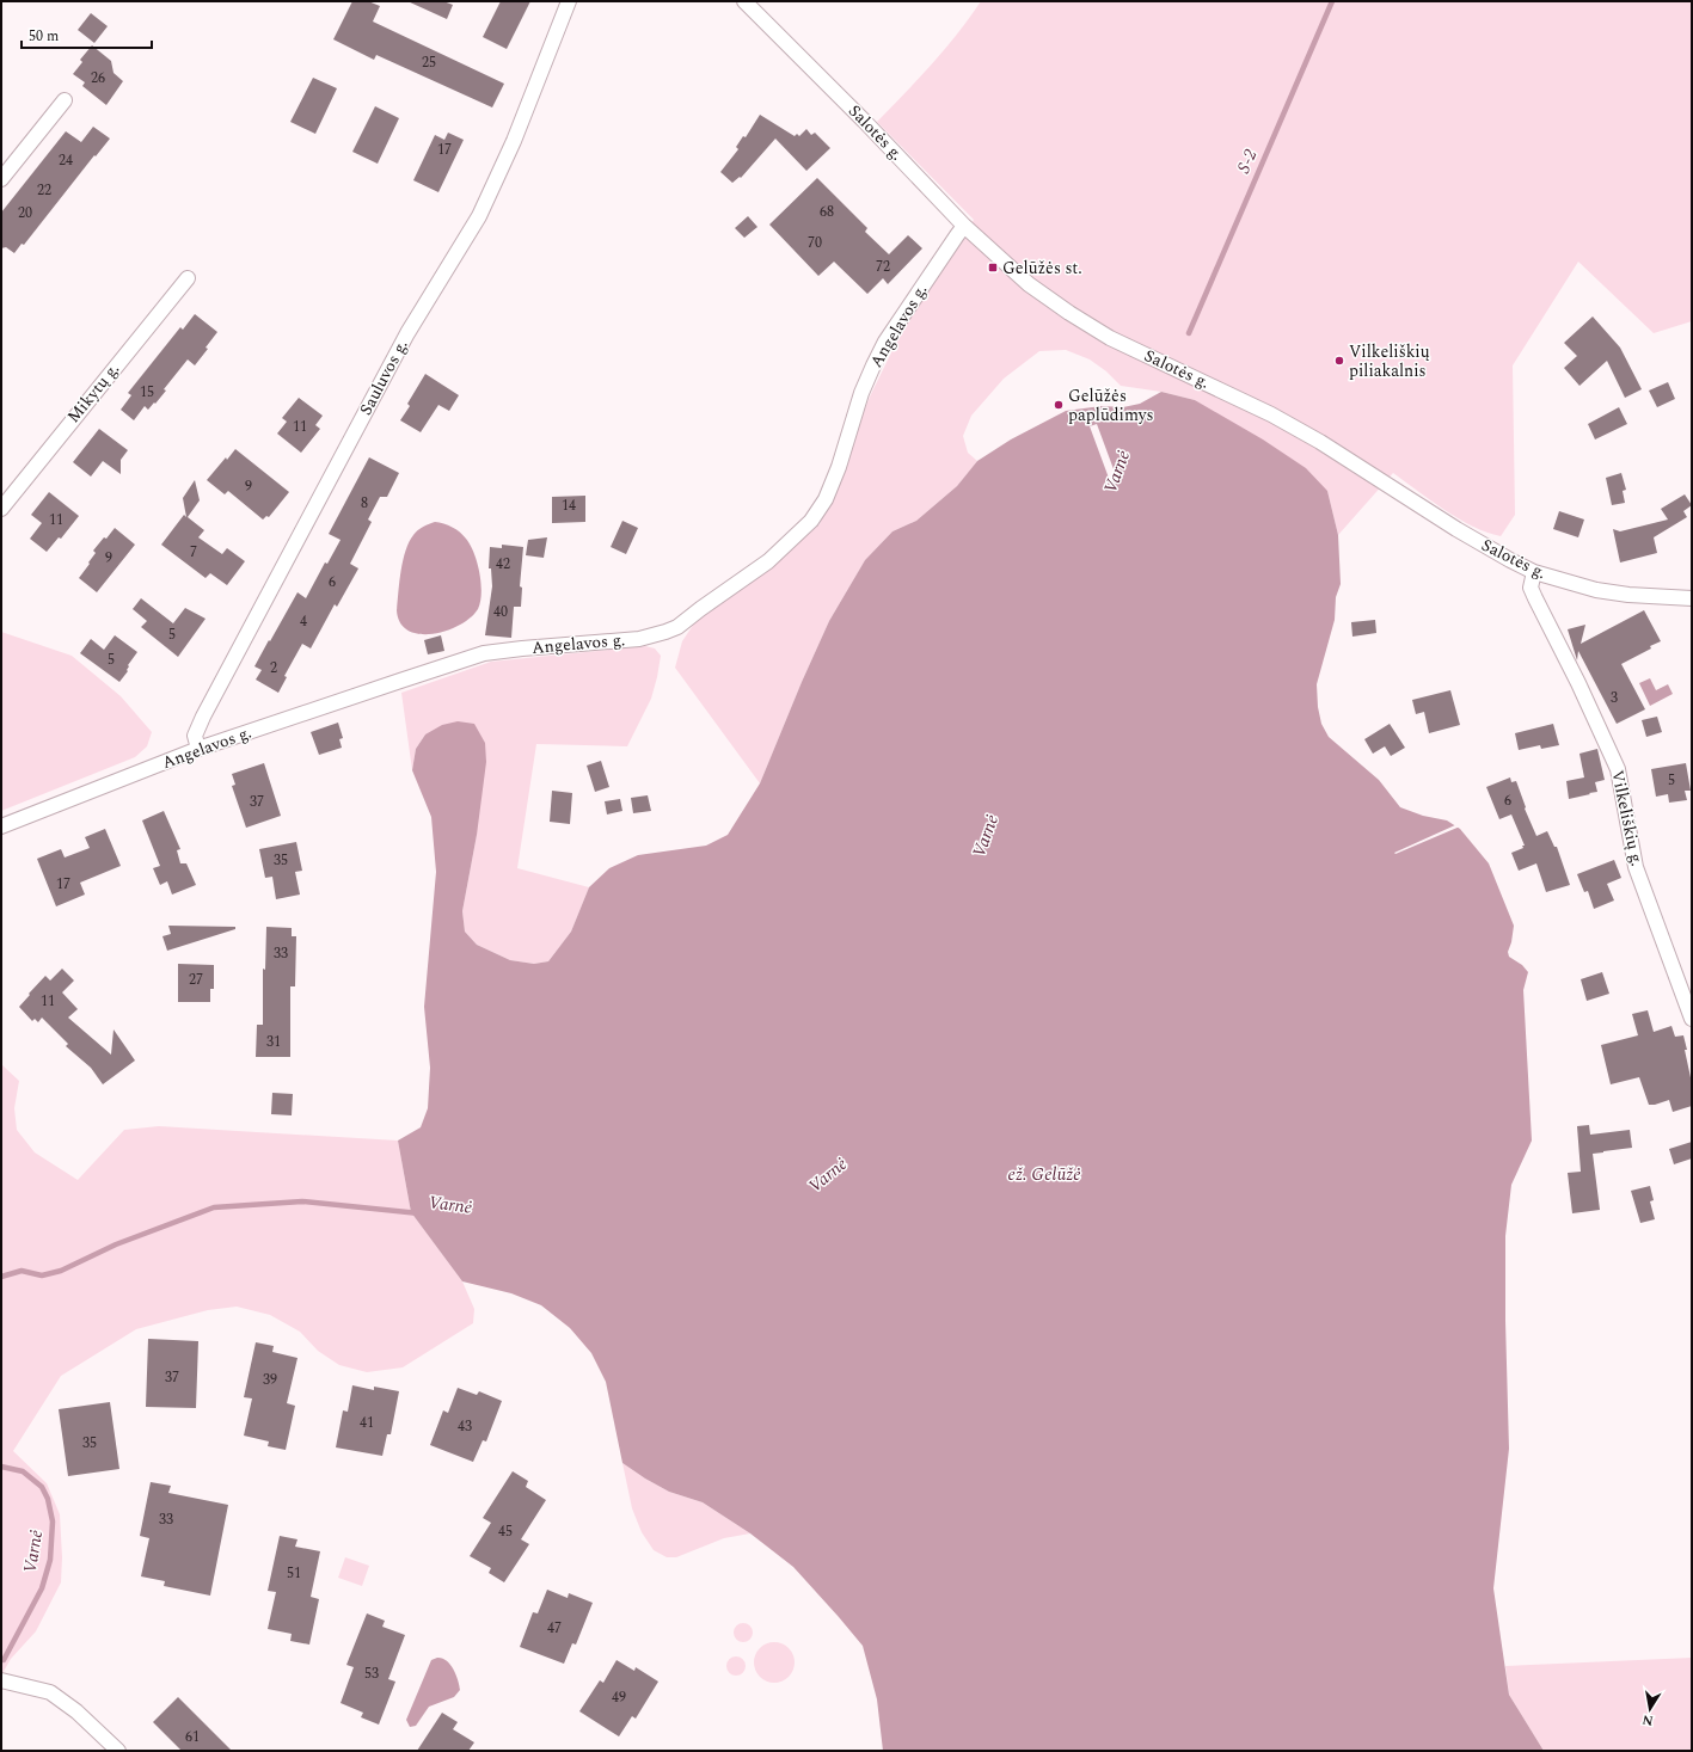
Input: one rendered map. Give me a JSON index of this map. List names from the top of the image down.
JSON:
{
  "streets": {
    "street": [
      "Salotės g.",
      "Angelavos g.",
      "Sauluvos g.",
      "Mikytų g.",
      "Vilkeliškių g."
    ]
  },
  "crossings": [
    ["Salotės g.", "Angelavos g."],
    ["Salotės g.", "Vilkeliškių g."],
    ["Angelavos g.", "Sauluvos g."]
  ],
  "water": ["S-2", "Varnė", "ež. Gelūžė"],
  "places": {
    "transit": ["Gelūžės st."],
    "other": ["Vilkeliškių piliakalnis", "Gelūžės paplūdimys"]
  },
  "house_numbers": [
    "25",
    "26",
    "17",
    "24",
    "22",
    "68",
    "20",
    "70",
    "72",
    "15",
    "11",
    "9",
    "8",
    "14",
    "11",
    "7",
    "9",
    "42",
    "6",
    "40",
    "4",
    "5",
    "5",
    "2",
    "3",
    "5",
    "6",
    "37",
    "35",
    "17",
    "33",
    "27",
    "11",
    "31",
    "37",
    "39",
    "41",
    "43",
    "35",
    "33",
    "45",
    "51",
    "47",
    "53",
    "49",
    "61"
  ],
  "scale_bar": "50 m",
  "north": "bottom"
}
